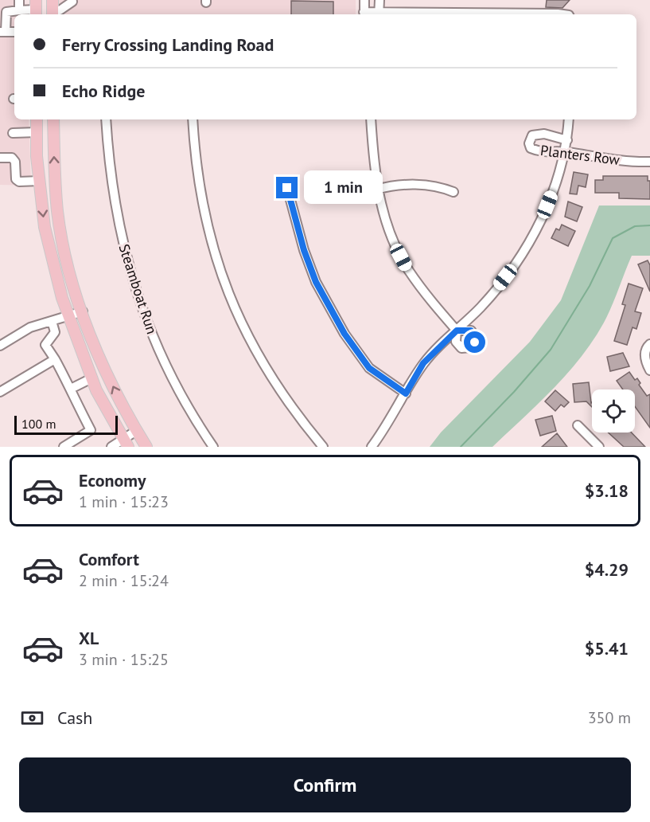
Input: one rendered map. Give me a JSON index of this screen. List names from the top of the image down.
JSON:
{
  "streets": {
    "street": ["Planters Row", "Steamboat Run"]
  },
  "scale_bar": "100 m",
  "page": {
    "banner": ["Ferry Crossing Landing Road", "Echo Ridge"],
    "bubble": "1 min",
    "scale": "100 m",
    "list": [
      {
        "name": "Economy",
        "note": "1 min · 15:23",
        "value": "$3.18"
      },
      {
        "name": "Comfort",
        "note": "2 min · 15:24",
        "value": "$4.29"
      },
      {
        "name": "XL",
        "note": "3 min · 15:25",
        "value": "$5.41"
      }
    ],
    "pay": ["Cash", "350 m"],
    "buttons": "Confirm"
  }
}
